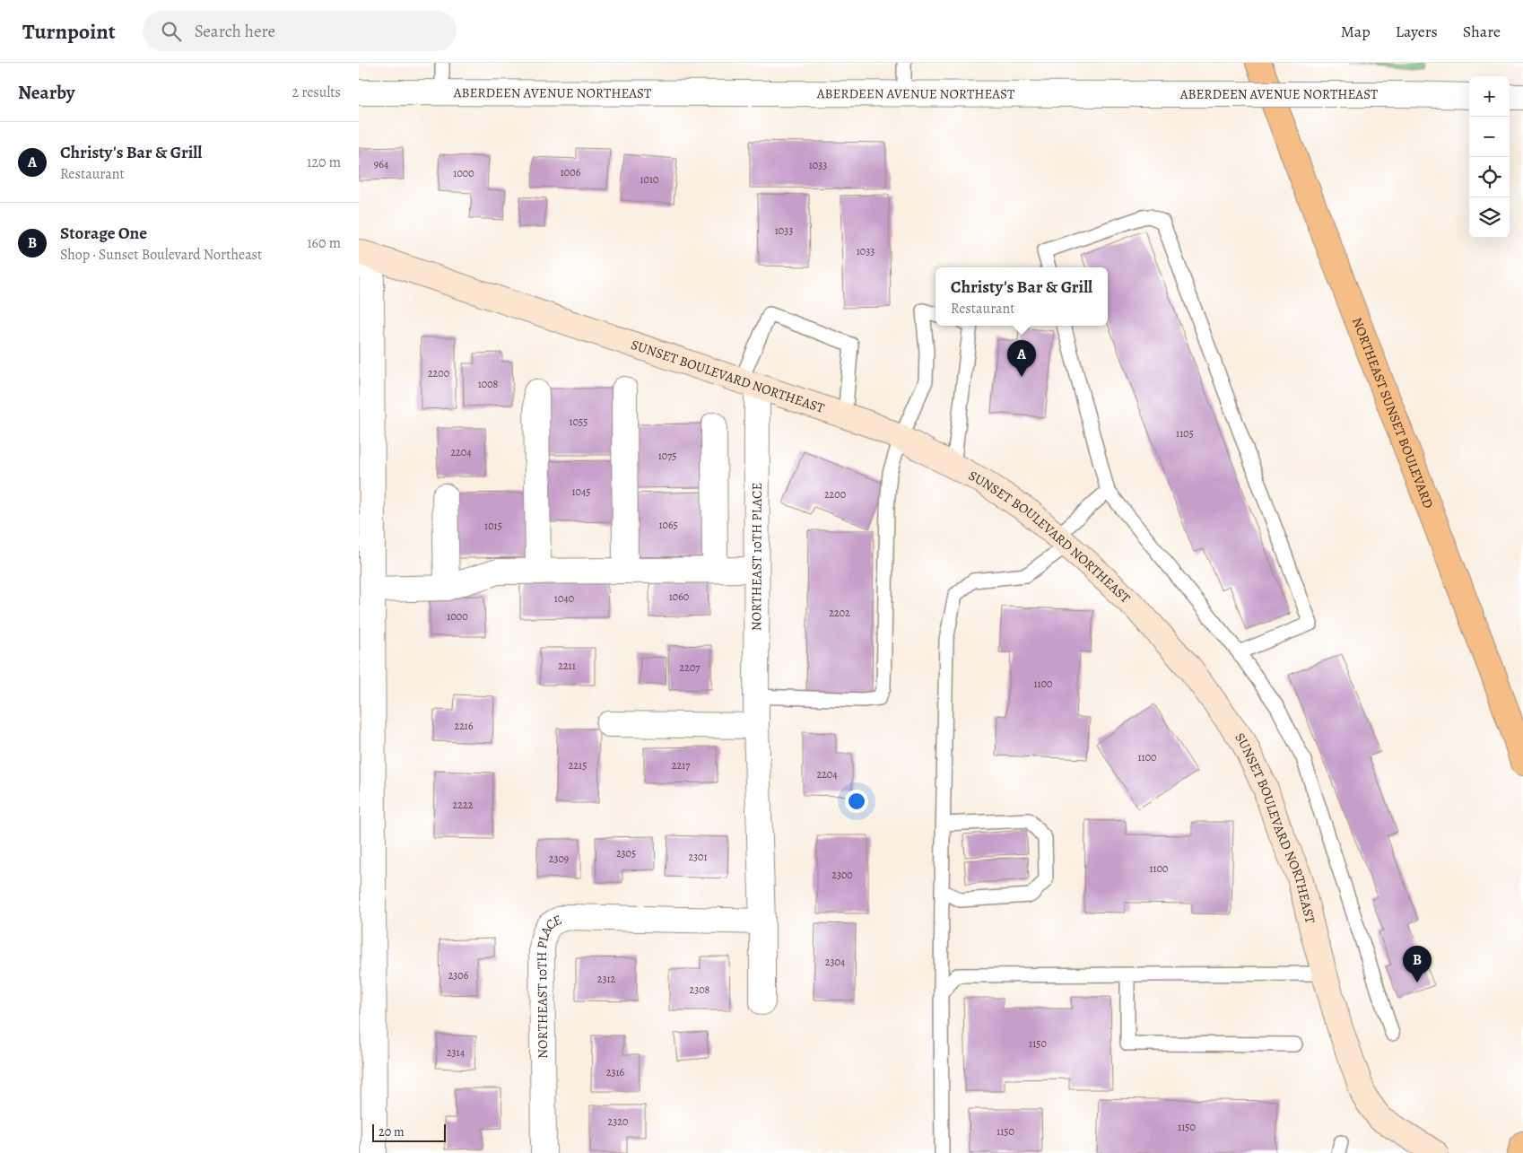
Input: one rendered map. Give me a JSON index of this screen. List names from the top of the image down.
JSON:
{
  "streets": {
    "main road": ["SUNSET BOULEVARD NORTHEAST", "NORTHEAST SUNSET BOULEVARD"],
    "street": ["ABERDEEN AVENUE NORTHEAST", "NORTHEAST 10TH PLACE"]
  },
  "crossings": [
    ["SUNSET BOULEVARD NORTHEAST", "NORTHEAST 10TH PLACE"]
  ],
  "house_numbers": [
    "964",
    "1033",
    "1006",
    "1000",
    "1010",
    "1033",
    "1033",
    "2200",
    "1008",
    "1055",
    "1105",
    "2204",
    "1075",
    "1045",
    "2200",
    "1065",
    "1015",
    "1060",
    "1040",
    "2202",
    "1000",
    "2211",
    "2207",
    "1100",
    "2216",
    "1100",
    "2215",
    "2217",
    "2204",
    "2222",
    "2305",
    "2301",
    "2309",
    "1100",
    "2300",
    "2304",
    "2306",
    "2312",
    "2308",
    "1150",
    "2314",
    "2316",
    "2320",
    "1150",
    "1150"
  ],
  "scale_bar": "20 m",
  "page": {
    "header": "Turnpoint",
    "search": "Search here",
    "nav": ["Map", "Layers", "Share"],
    "heading": ["Nearby", "2 results"],
    "map_buttons": ["+", "−"],
    "list": [
      {
        "mark": "A",
        "name": "Christy's Bar & Grill",
        "note": "Restaurant",
        "value": "120 m"
      },
      {
        "mark": "B",
        "name": "Storage One",
        "note": "Shop · Sunset Boulevard Northeast",
        "value": "160 m"
      }
    ],
    "popup": ["Christy's Bar & Grill", "Restaurant"],
    "pins": ["A", "B"],
    "scale": "20 m"
  }
}
